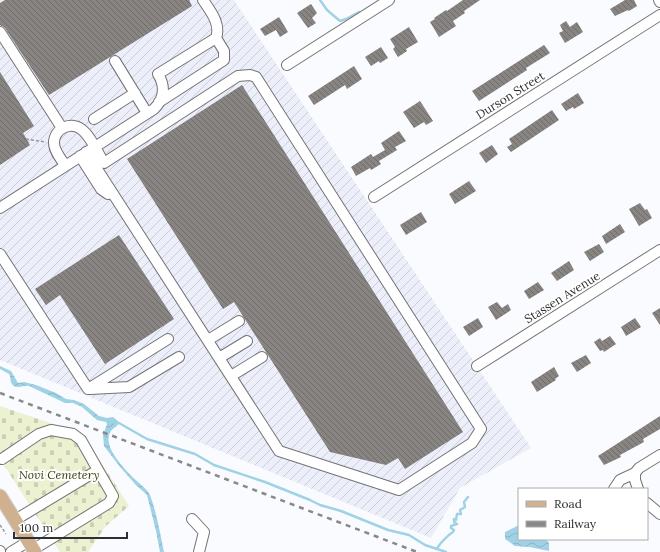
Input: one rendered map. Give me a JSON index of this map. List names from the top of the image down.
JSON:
{
  "streets": {
    "street": ["Durson Street", "Stassen Avenue"]
  },
  "parks": ["Novi Cemetery"],
  "legend": ["Road", "Railway"],
  "scale_bar": "100 m"
}
